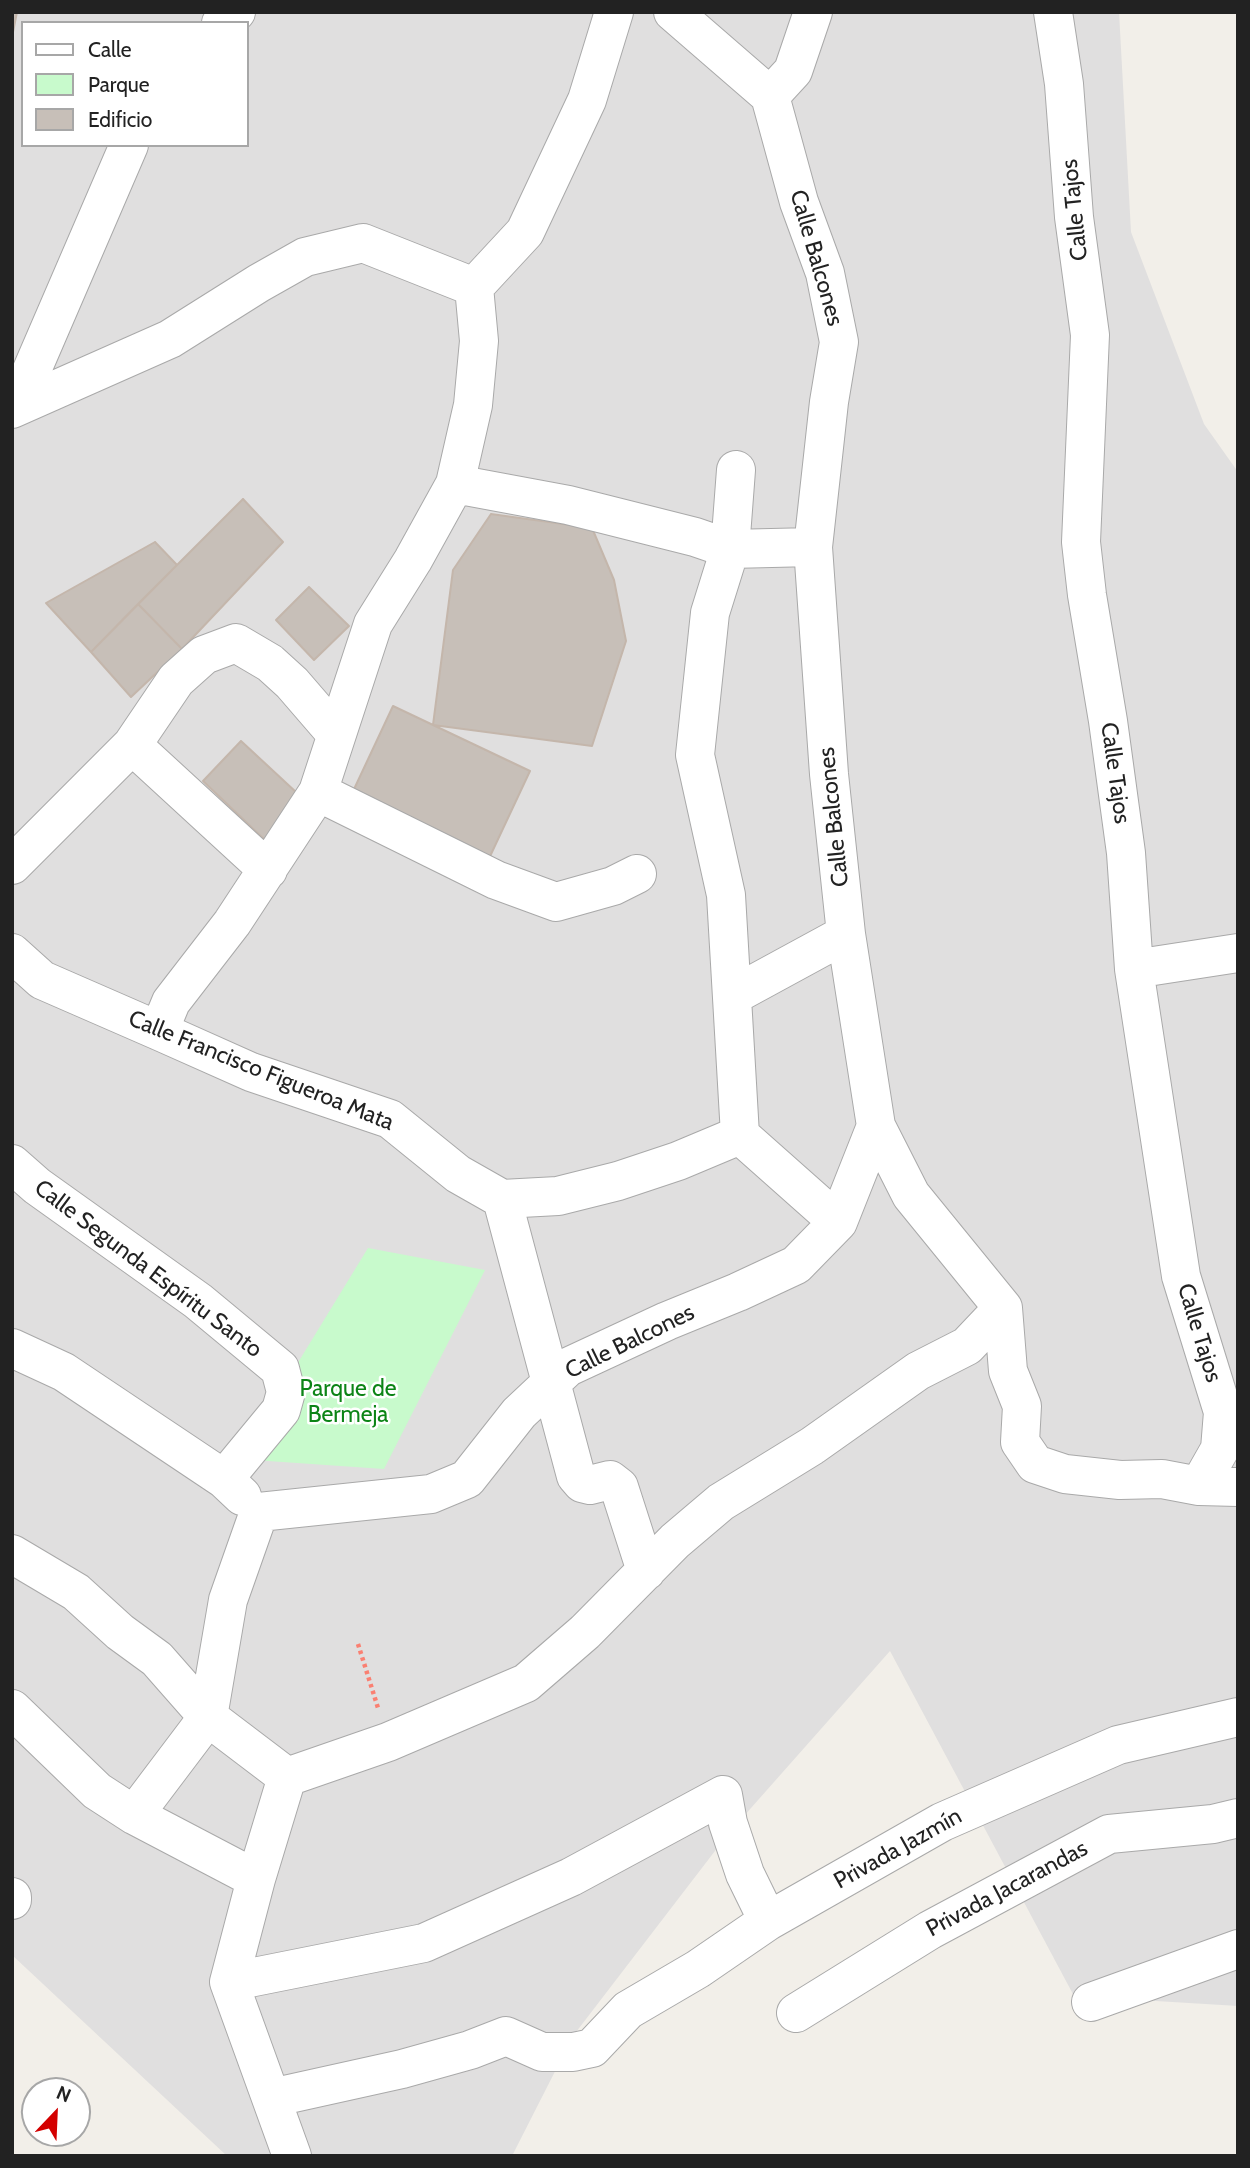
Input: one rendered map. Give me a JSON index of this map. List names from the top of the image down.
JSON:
{
  "streets": {
    "street": [
      "Calle Tajos",
      "Calle Balcones",
      "Calle Francisco Figueroa Mata",
      "Calle Segunda Espíritu Santo",
      "Privada Jazmín",
      "Privada Jacarandas"
    ]
  },
  "parks": ["Parque de Bermeja"],
  "legend": ["Calle", "Parque", "Edificio"],
  "north": "top right"
}
